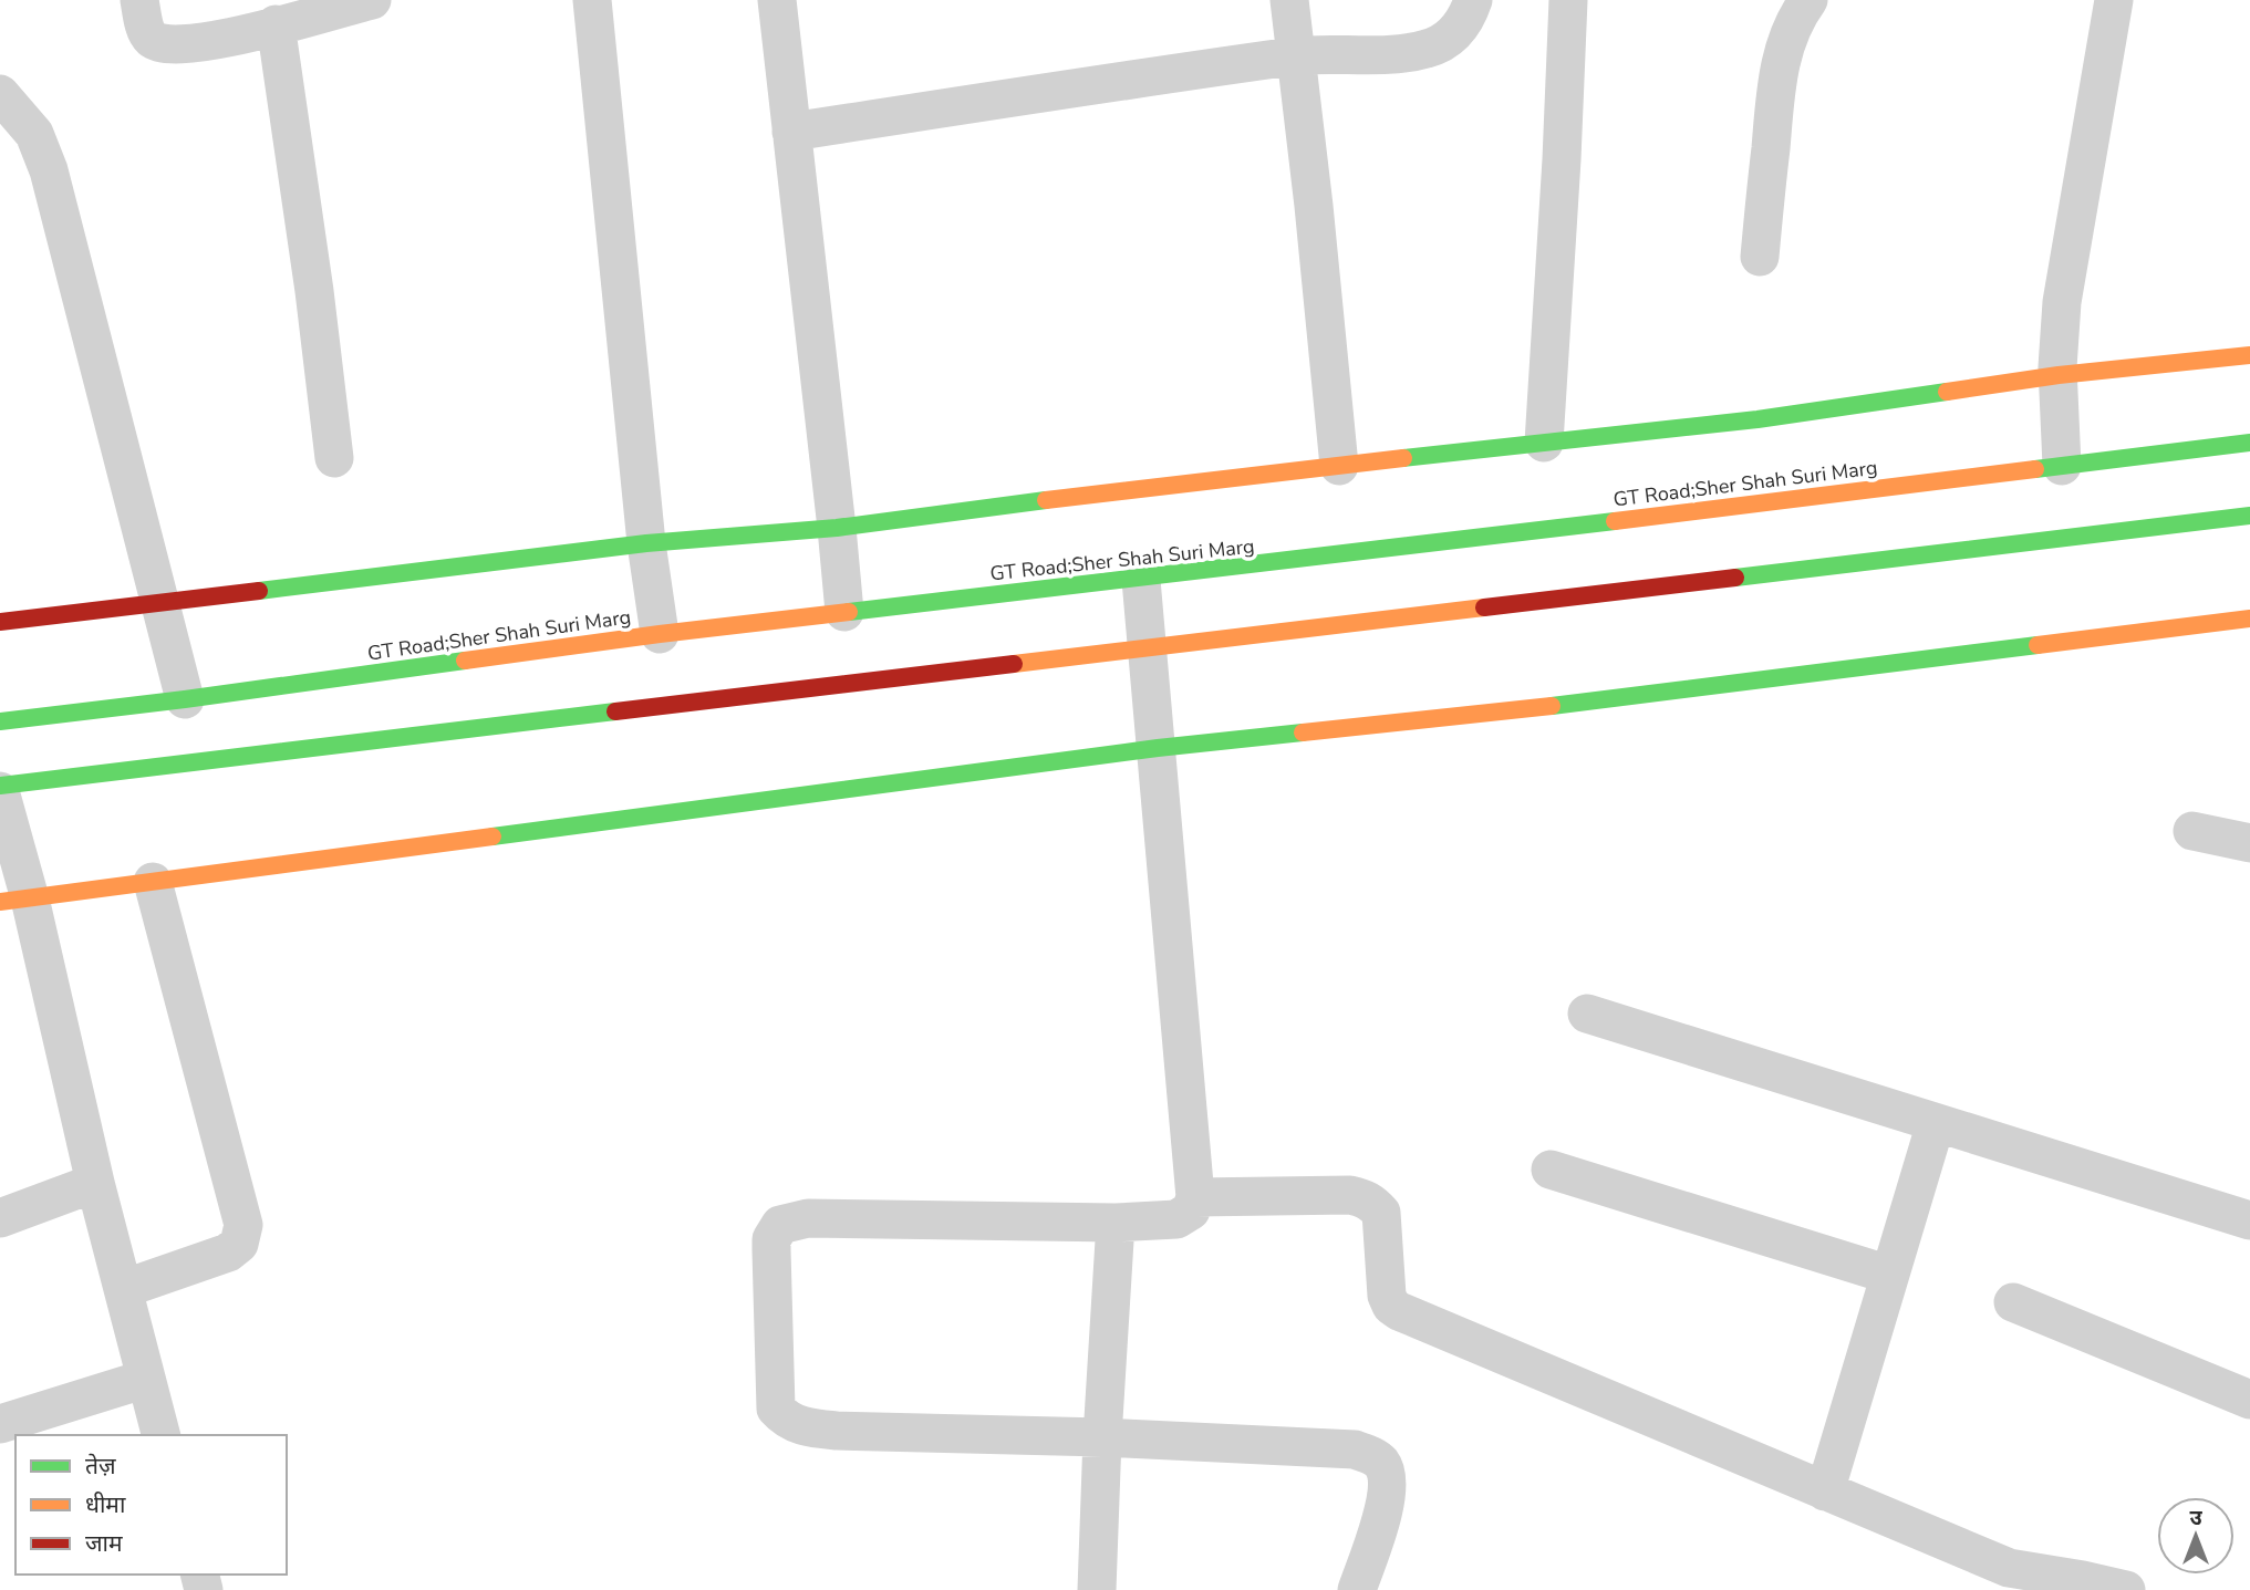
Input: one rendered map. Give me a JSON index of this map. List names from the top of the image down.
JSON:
{
  "streets": {
    "main road": ["GT Road;Sher Shah Suri Marg"]
  },
  "legend": ["तेज़", "धीमा", "जाम"],
  "north": "top"
}
